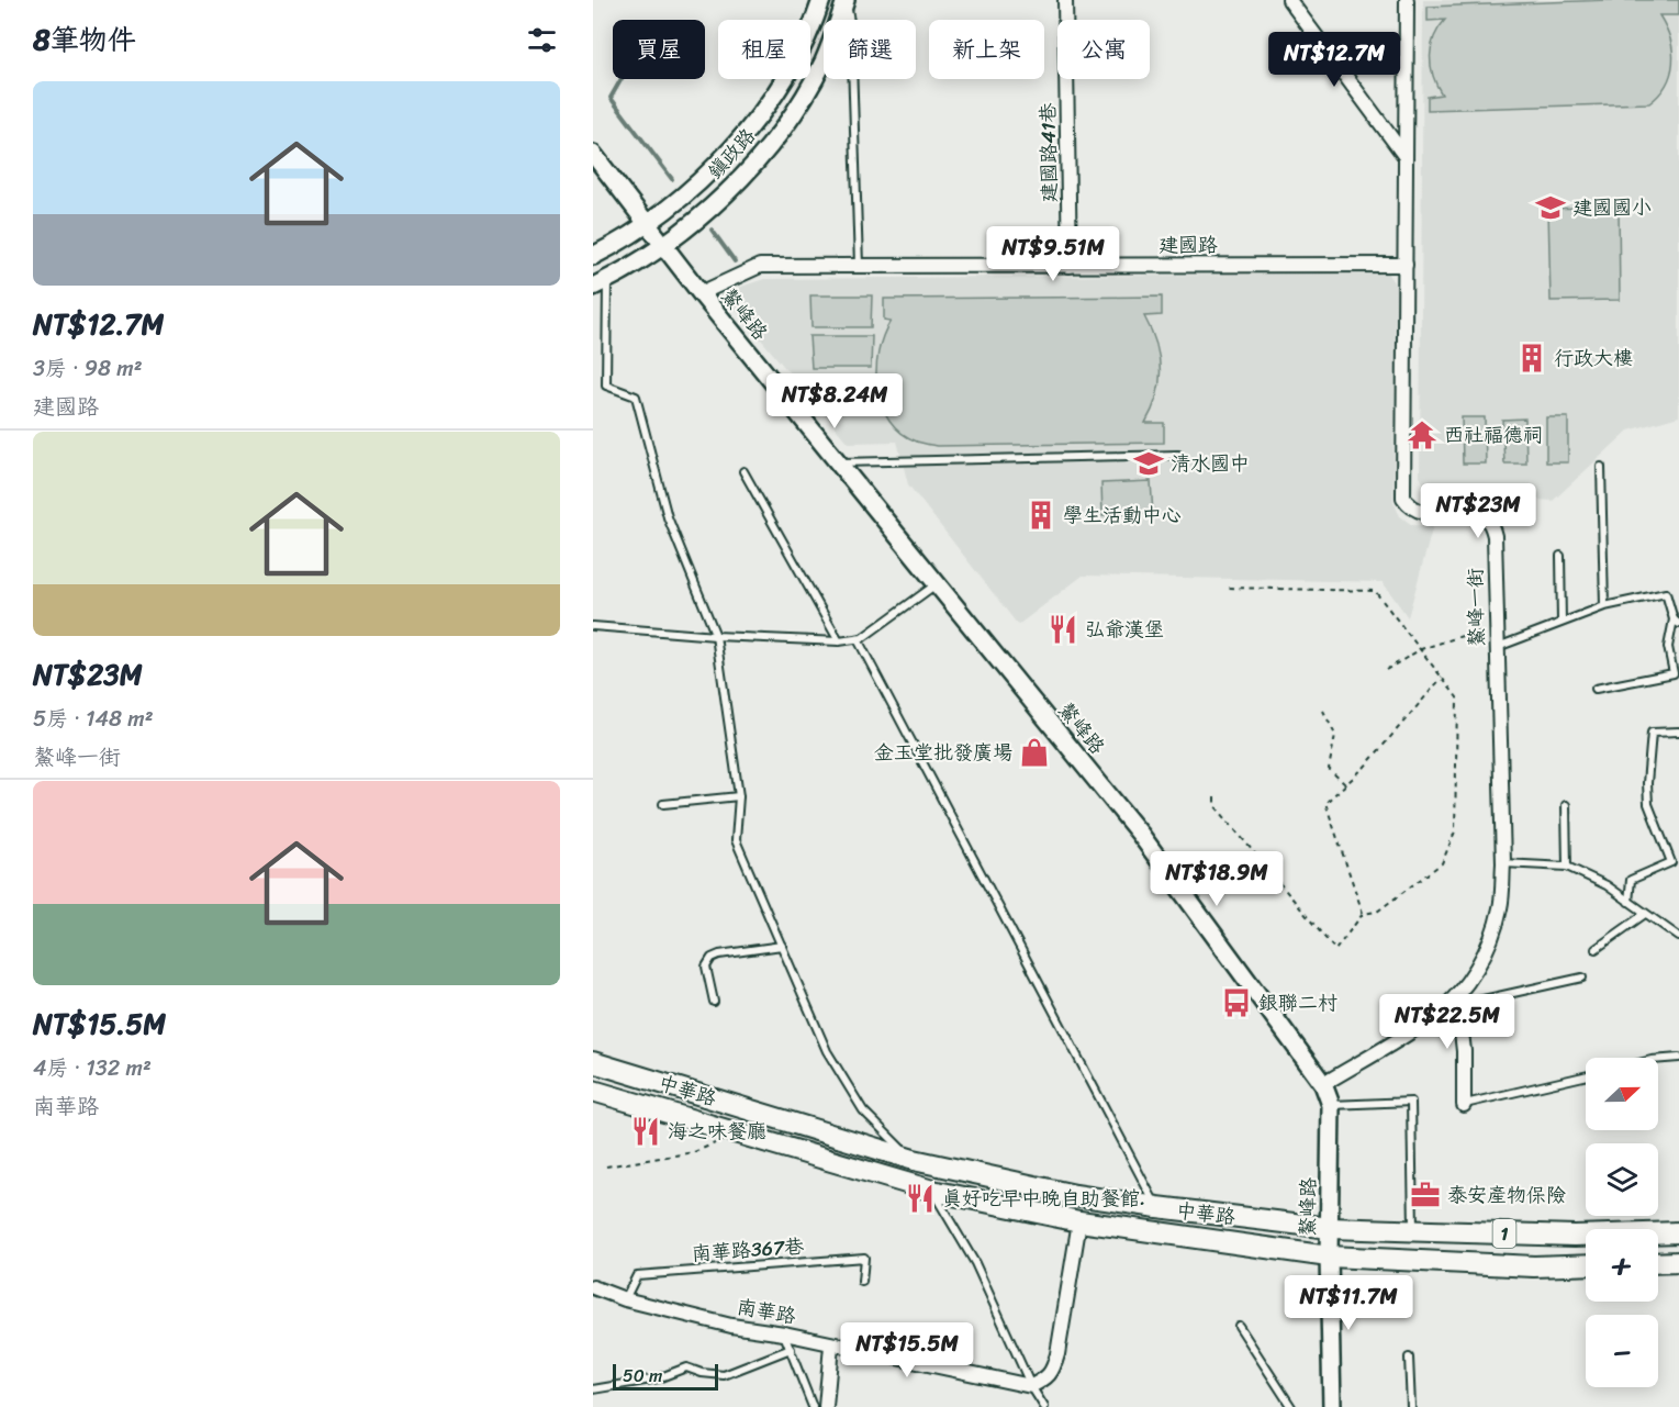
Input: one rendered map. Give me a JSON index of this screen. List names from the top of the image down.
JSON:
{
  "streets": {
    "main road": ["中華路", "1"],
    "street": [
      "建國路41巷",
      "鎮政路",
      "建國路",
      "鰲峰路",
      "鰲峰一街",
      "南華路"
    ],
    "lane": ["南華路367巷"]
  },
  "crossings": [
    ["建國路41巷", "建國路"],
    ["鎮政路", "鰲峰路"],
    ["建國路", "鰲峰路"],
    ["建國路", "鰲峰一街"],
    ["鰲峰路", "鰲峰一街"],
    ["鰲峰路", "中華路"],
    ["南華路367巷", "南華路"]
  ],
  "places": {
    "school or university": ["建國國小", "清水國中"],
    "building": ["行政大樓", "學生活動中心"],
    "temple": ["西社福德祠"],
    "restaurant": ["弘爺漢堡", "海之味餐廳", "真好吃早中晚自助餐館."],
    "shop": ["金玉堂批發廣場"],
    "bus stop": ["銀聯二村"],
    "office": ["泰安產物保險"]
  },
  "scale_bar": "50 m",
  "north": "right",
  "page": {
    "heading": "8筆物件",
    "chip": [
      "買屋",
      "租屋",
      "篩選",
      "新上架",
      "公寓"
    ],
    "price": [
      "NT$12.7M",
      "NT$9.51M",
      "NT$8.24M",
      "NT$23M",
      "NT$18.9M",
      "NT$22.5M",
      "NT$11.7M",
      "NT$15.5M"
    ],
    "list": [
      {
        "name": "NT$12.7M",
        "note": "3房 · 98 m² · 建國路"
      },
      {
        "name": "NT$23M",
        "note": "5房 · 148 m² · 鰲峰一街"
      },
      {
        "name": "NT$15.5M",
        "note": "4房 · 132 m² · 南華路"
      }
    ],
    "map_buttons": ["+", "−"],
    "scale": "50 m"
  }
}
